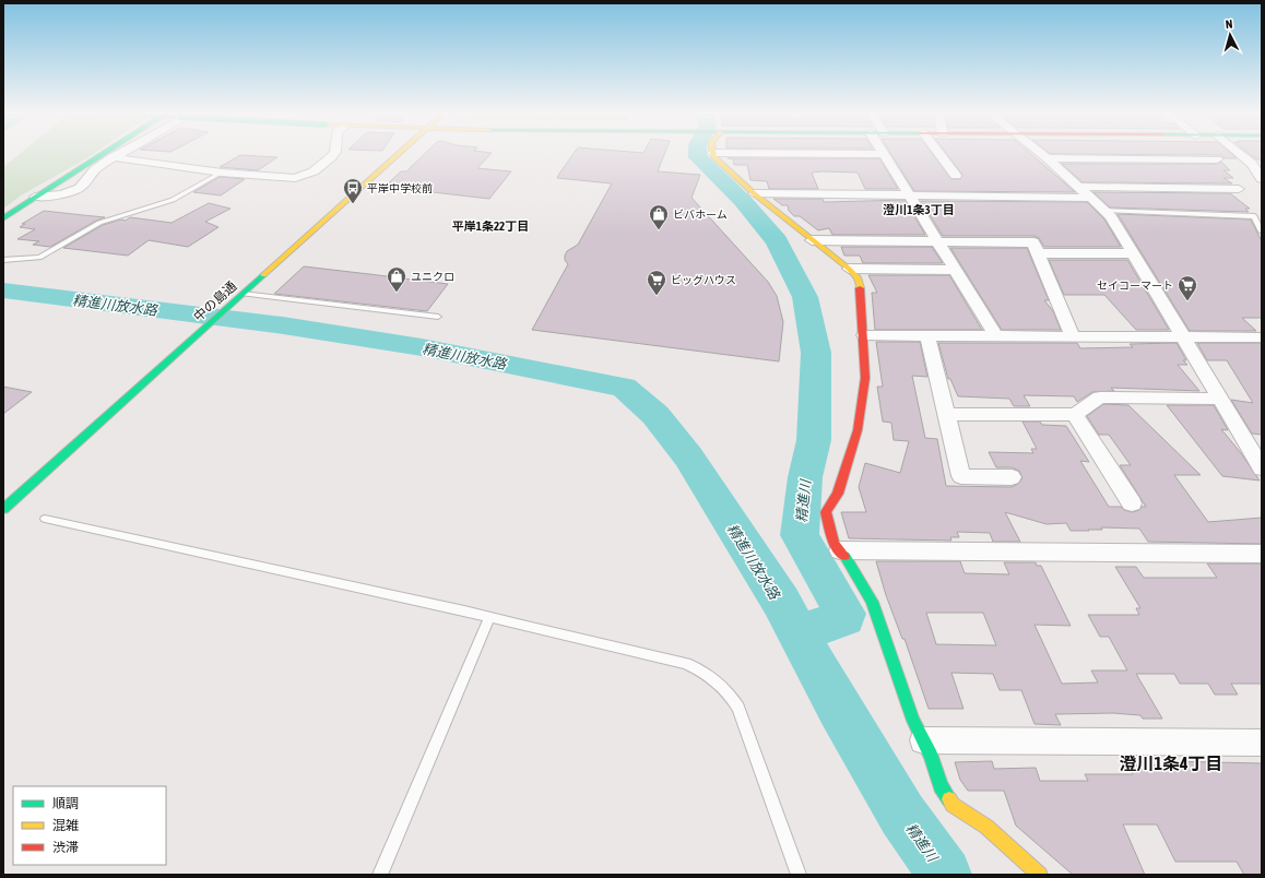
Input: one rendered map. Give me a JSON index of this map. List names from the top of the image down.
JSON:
{
  "streets": {
    "main road": ["中の島通"]
  },
  "districts": ["澄川1条3丁目", "平岸1条22丁目", "澄川1条4丁目"],
  "water": ["精進川放水路", "精進川"],
  "places": {
    "bus stop": ["平岸中学校前"],
    "shop": ["ビバホーム", "ユニクロ"],
    "supermarket": ["ビッグハウス", "セイコーマート"]
  },
  "legend": ["順調", "混雑", "渋滞"],
  "north": "top"
}
